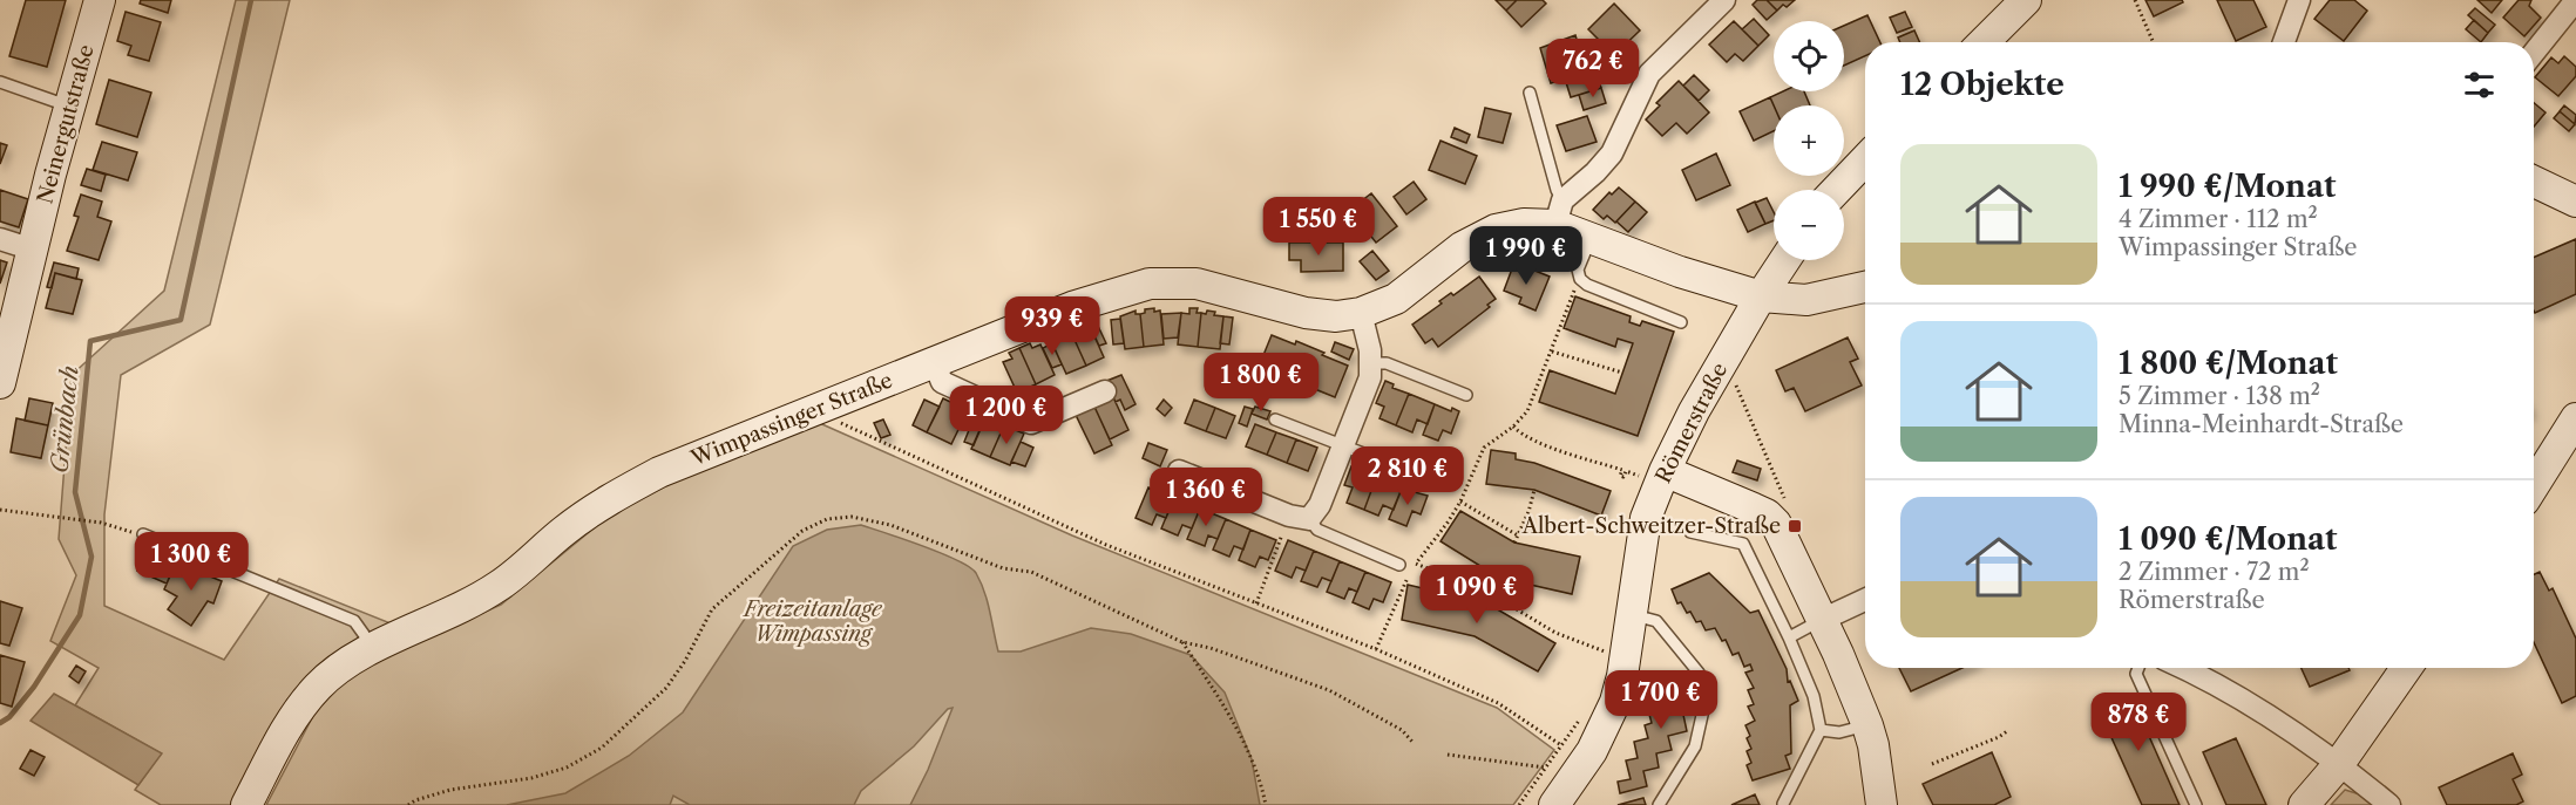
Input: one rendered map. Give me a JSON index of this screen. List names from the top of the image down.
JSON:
{
  "streets": {
    "street": ["Neinergutstraße", "Wimpassinger Straße", "Römerstraße"]
  },
  "crossings": [
    ["Wimpassinger Straße", "Römerstraße"]
  ],
  "water": ["Grünbach"],
  "parks": ["Freizeitanlage Wimpassing"],
  "places": {
    "transit": ["Albert-Schweitzer-Straße"]
  },
  "page": {
    "map_buttons": ["+", "−"],
    "price": [
      "762 €",
      "1 550 €",
      "1 990 €",
      "939 €",
      "1 800 €",
      "1 200 €",
      "2 810 €",
      "1 360 €",
      "1 300 €",
      "1 090 €",
      "1 700 €",
      "878 €"
    ],
    "heading": "12 Objekte",
    "list": [
      {
        "name": "1 990 €/Monat",
        "note": "4 Zimmer · 112 m² · Wimpassinger Straße"
      },
      {
        "name": "1 800 €/Monat",
        "note": "5 Zimmer · 138 m² · Minna-Meinhardt-Straße"
      },
      {
        "name": "1 090 €/Monat",
        "note": "2 Zimmer · 72 m² · Römerstraße"
      }
    ]
  }
}
